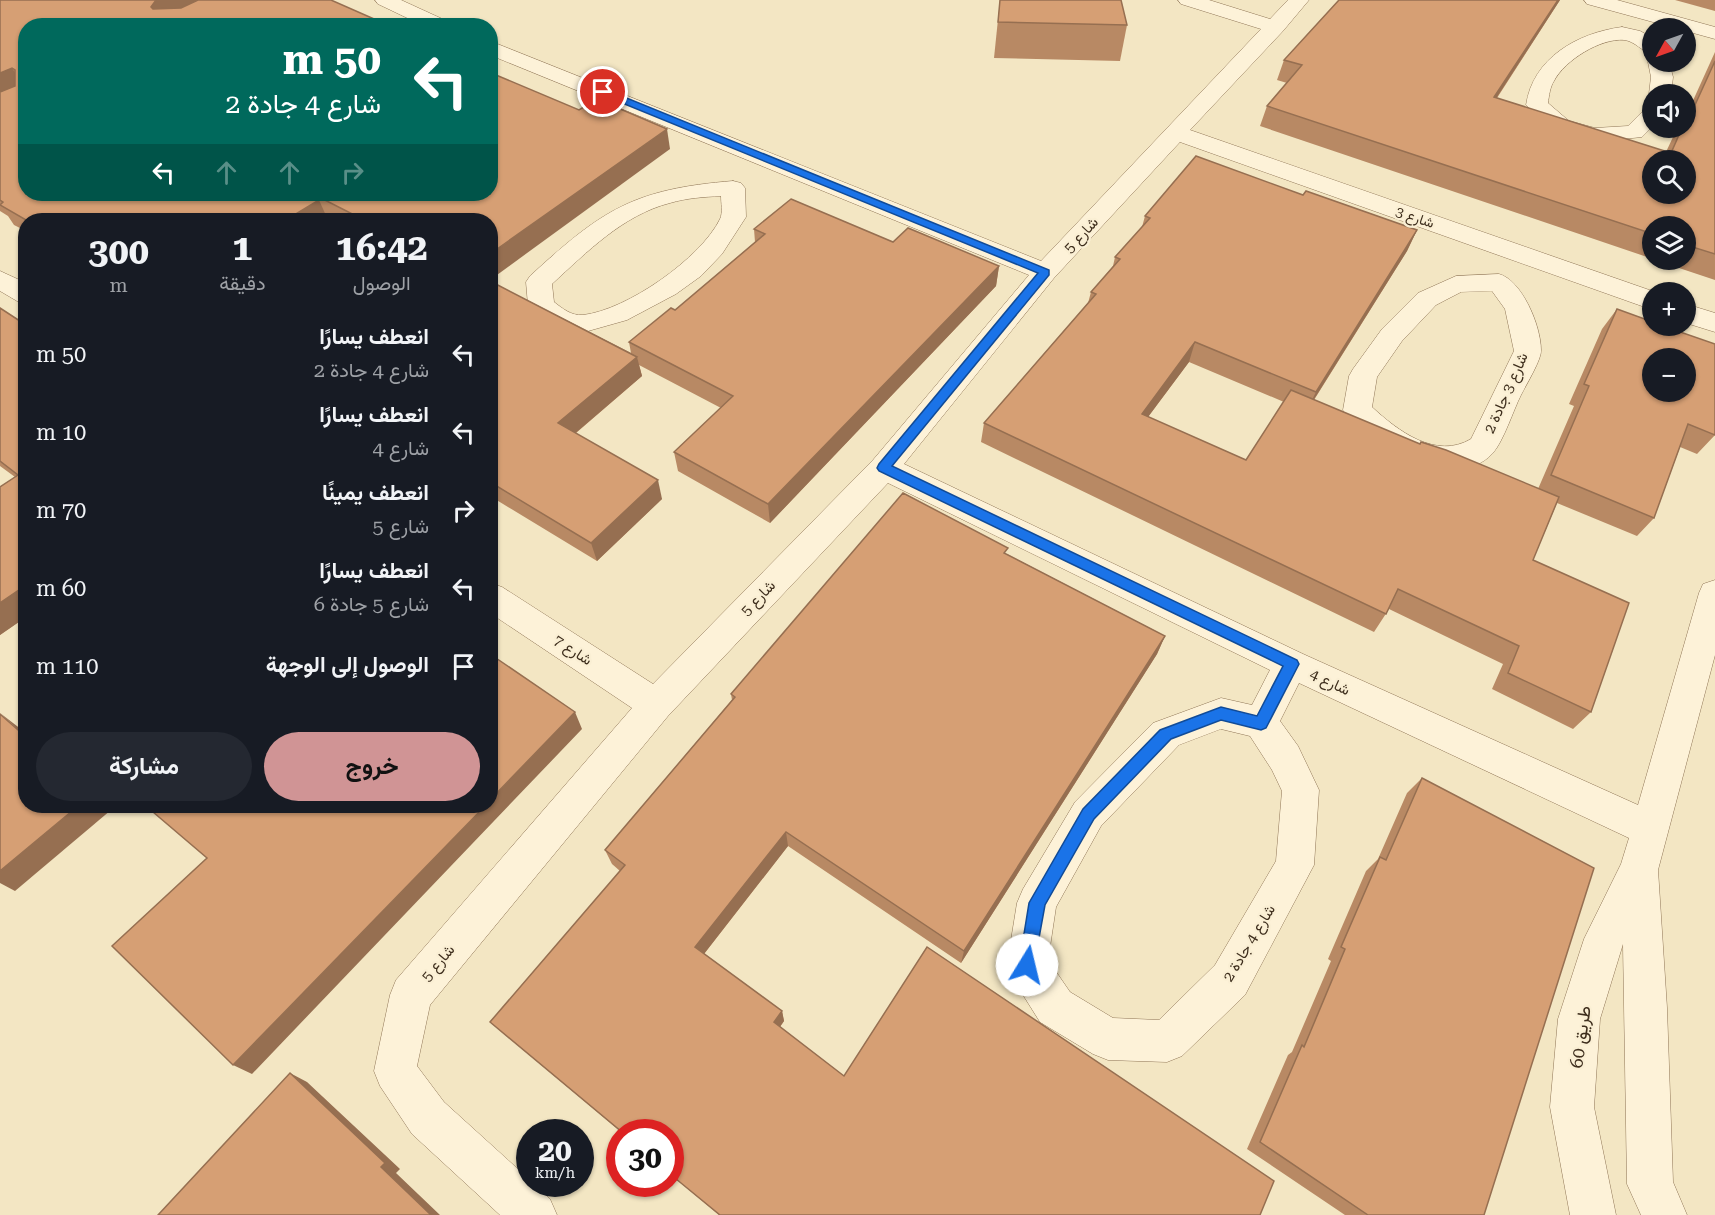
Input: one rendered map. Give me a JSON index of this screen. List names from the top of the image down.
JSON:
{
  "streets": {
    "street": [
      "شارع 3",
      "شارع 5",
      "شارع 3 جادة 2",
      "شارع 7",
      "شارع 4",
      "شارع 4 جادة 2",
      "طريق 60"
    ]
  },
  "crossings": [
    ["شارع 3", "شارع 5"],
    ["شارع 5", "شارع 7"],
    ["شارع 5", "شارع 4"],
    ["شارع 4", "طريق 60"]
  ],
  "north": "bottom left",
  "page": {
    "map_buttons": ["+", "−"],
    "turn": ["50 m", "شارع 4 جادة 2"],
    "eta": [
      "16:42",
      "الوصول",
      "1",
      "دقيقة",
      "300",
      "m"
    ],
    "list": [
      {
        "name": "انعطف يسارًا",
        "note": "شارع 4 جادة 2",
        "value": "50 m"
      },
      {
        "name": "انعطف يسارًا",
        "note": "شارع 4",
        "value": "10 m"
      },
      {
        "name": "انعطف يمينًا",
        "note": "شارع 5",
        "value": "70 m"
      },
      {
        "name": "انعطف يسارًا",
        "note": "شارع 5 جادة 6",
        "value": "60 m"
      },
      {
        "name": "الوصول إلى الوجهة",
        "value": "110 m"
      }
    ],
    "buttons": ["خروج", "مشاركة"],
    "speed": "20 km/h",
    "limit": "30"
  }
}
